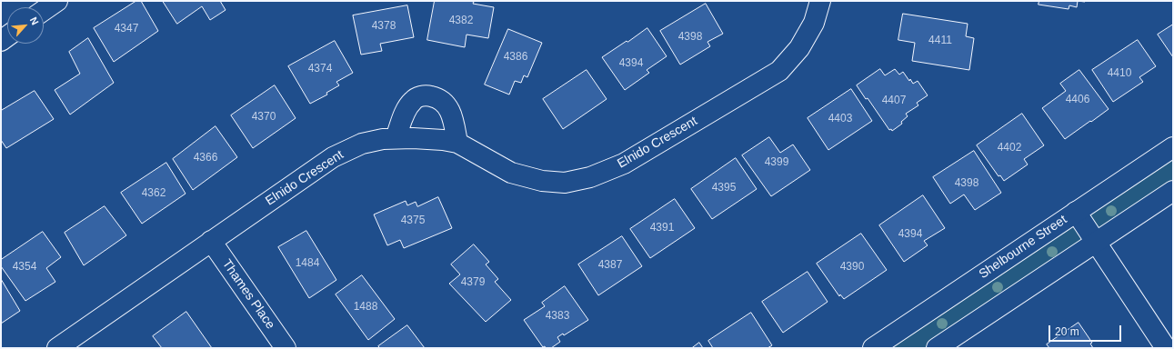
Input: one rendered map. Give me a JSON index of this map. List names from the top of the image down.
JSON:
{
  "streets": {
    "street": ["Elnido Crescent", "Shelbourne Street", "Thames Place"]
  },
  "crossings": [
    ["Elnido Crescent", "Thames Place"]
  ],
  "house_numbers": [
    "4382",
    "4378",
    "4347",
    "4398",
    "4411",
    "4386",
    "4394",
    "4374",
    "4410",
    "4406",
    "4407",
    "4370",
    "4403",
    "4402",
    "4366",
    "4399",
    "4398",
    "4395",
    "4362",
    "4375",
    "4391",
    "4394",
    "1484",
    "4387",
    "4354",
    "4390",
    "4379",
    "1488",
    "4383"
  ],
  "scale_bar": "20 m",
  "north": "top right"
}
